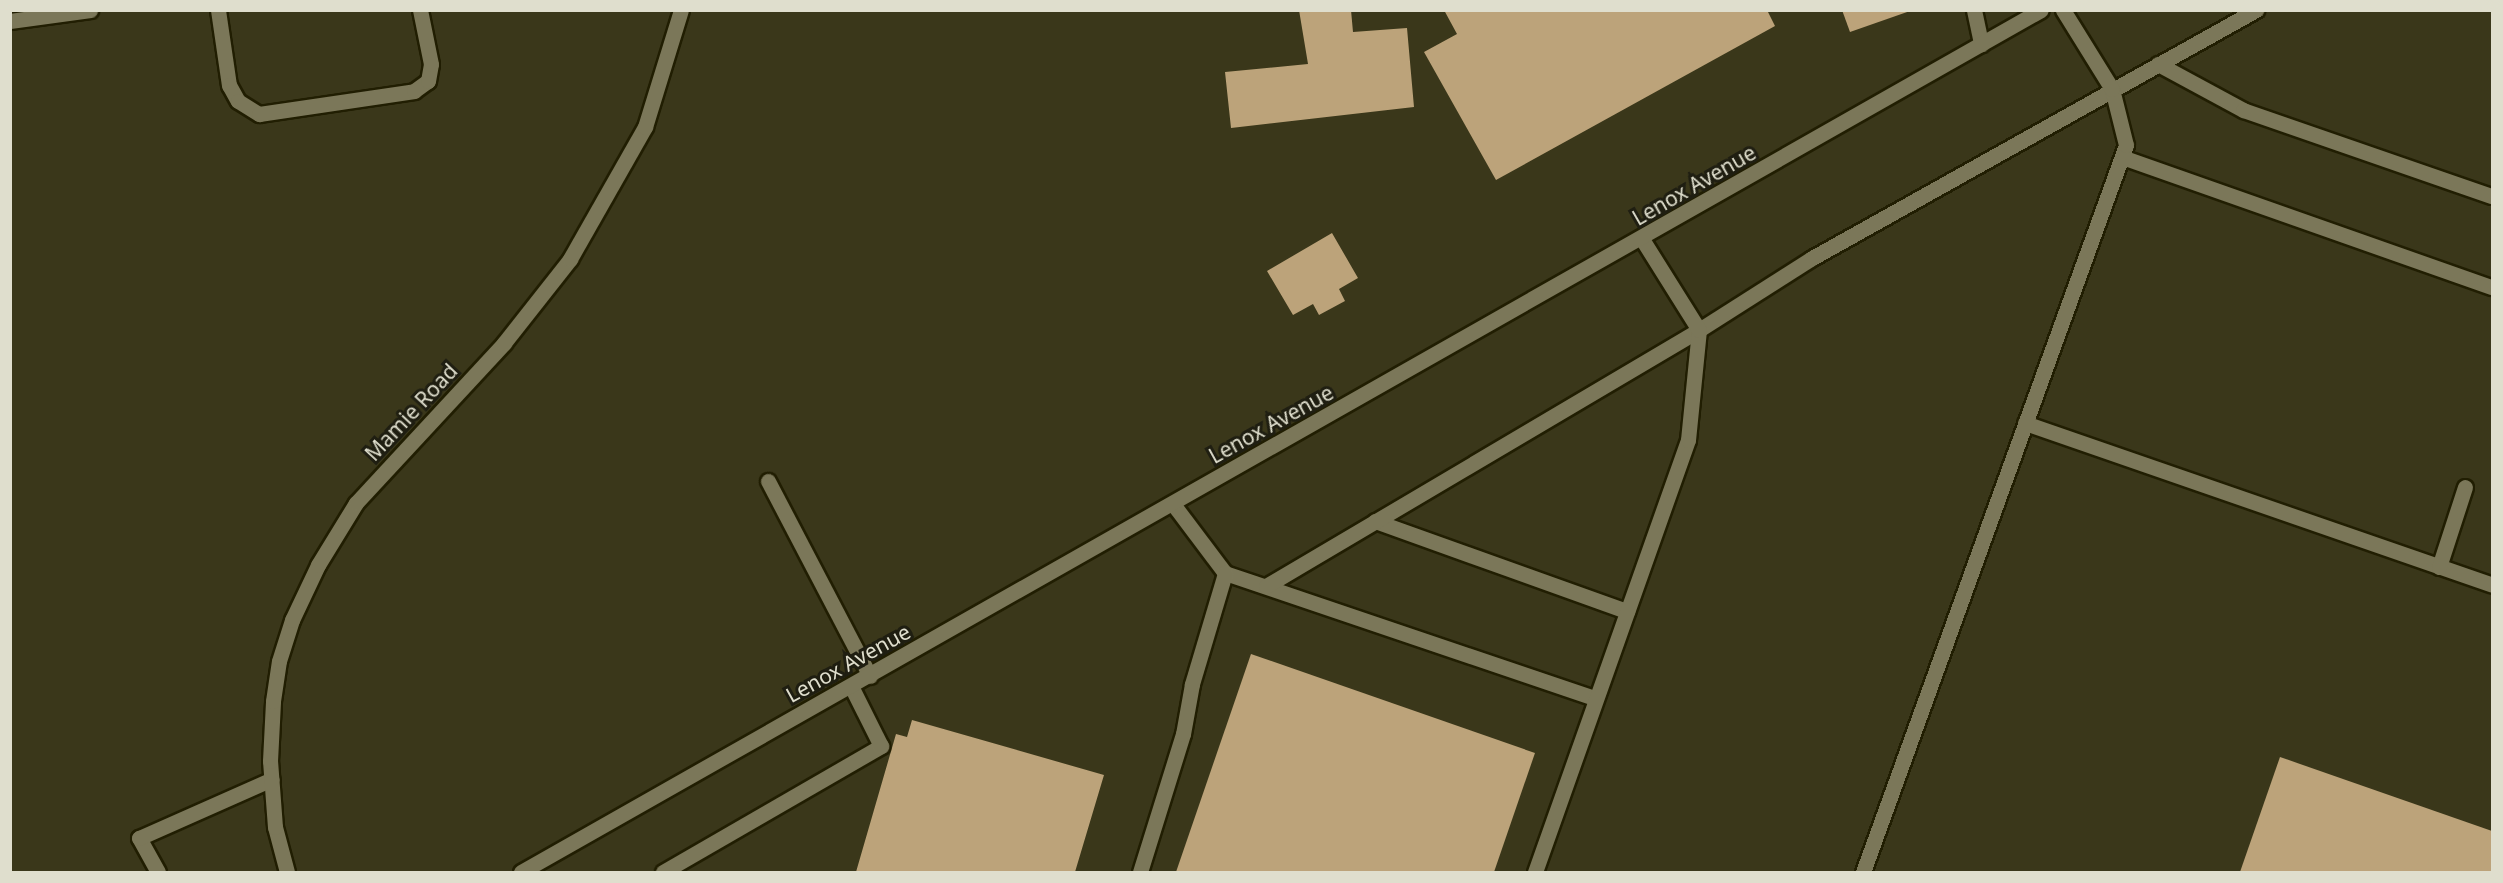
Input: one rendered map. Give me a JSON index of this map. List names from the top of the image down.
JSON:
{
  "streets": {
    "main road": ["Lenox Avenue", "Mamie Road"]
  }
}
